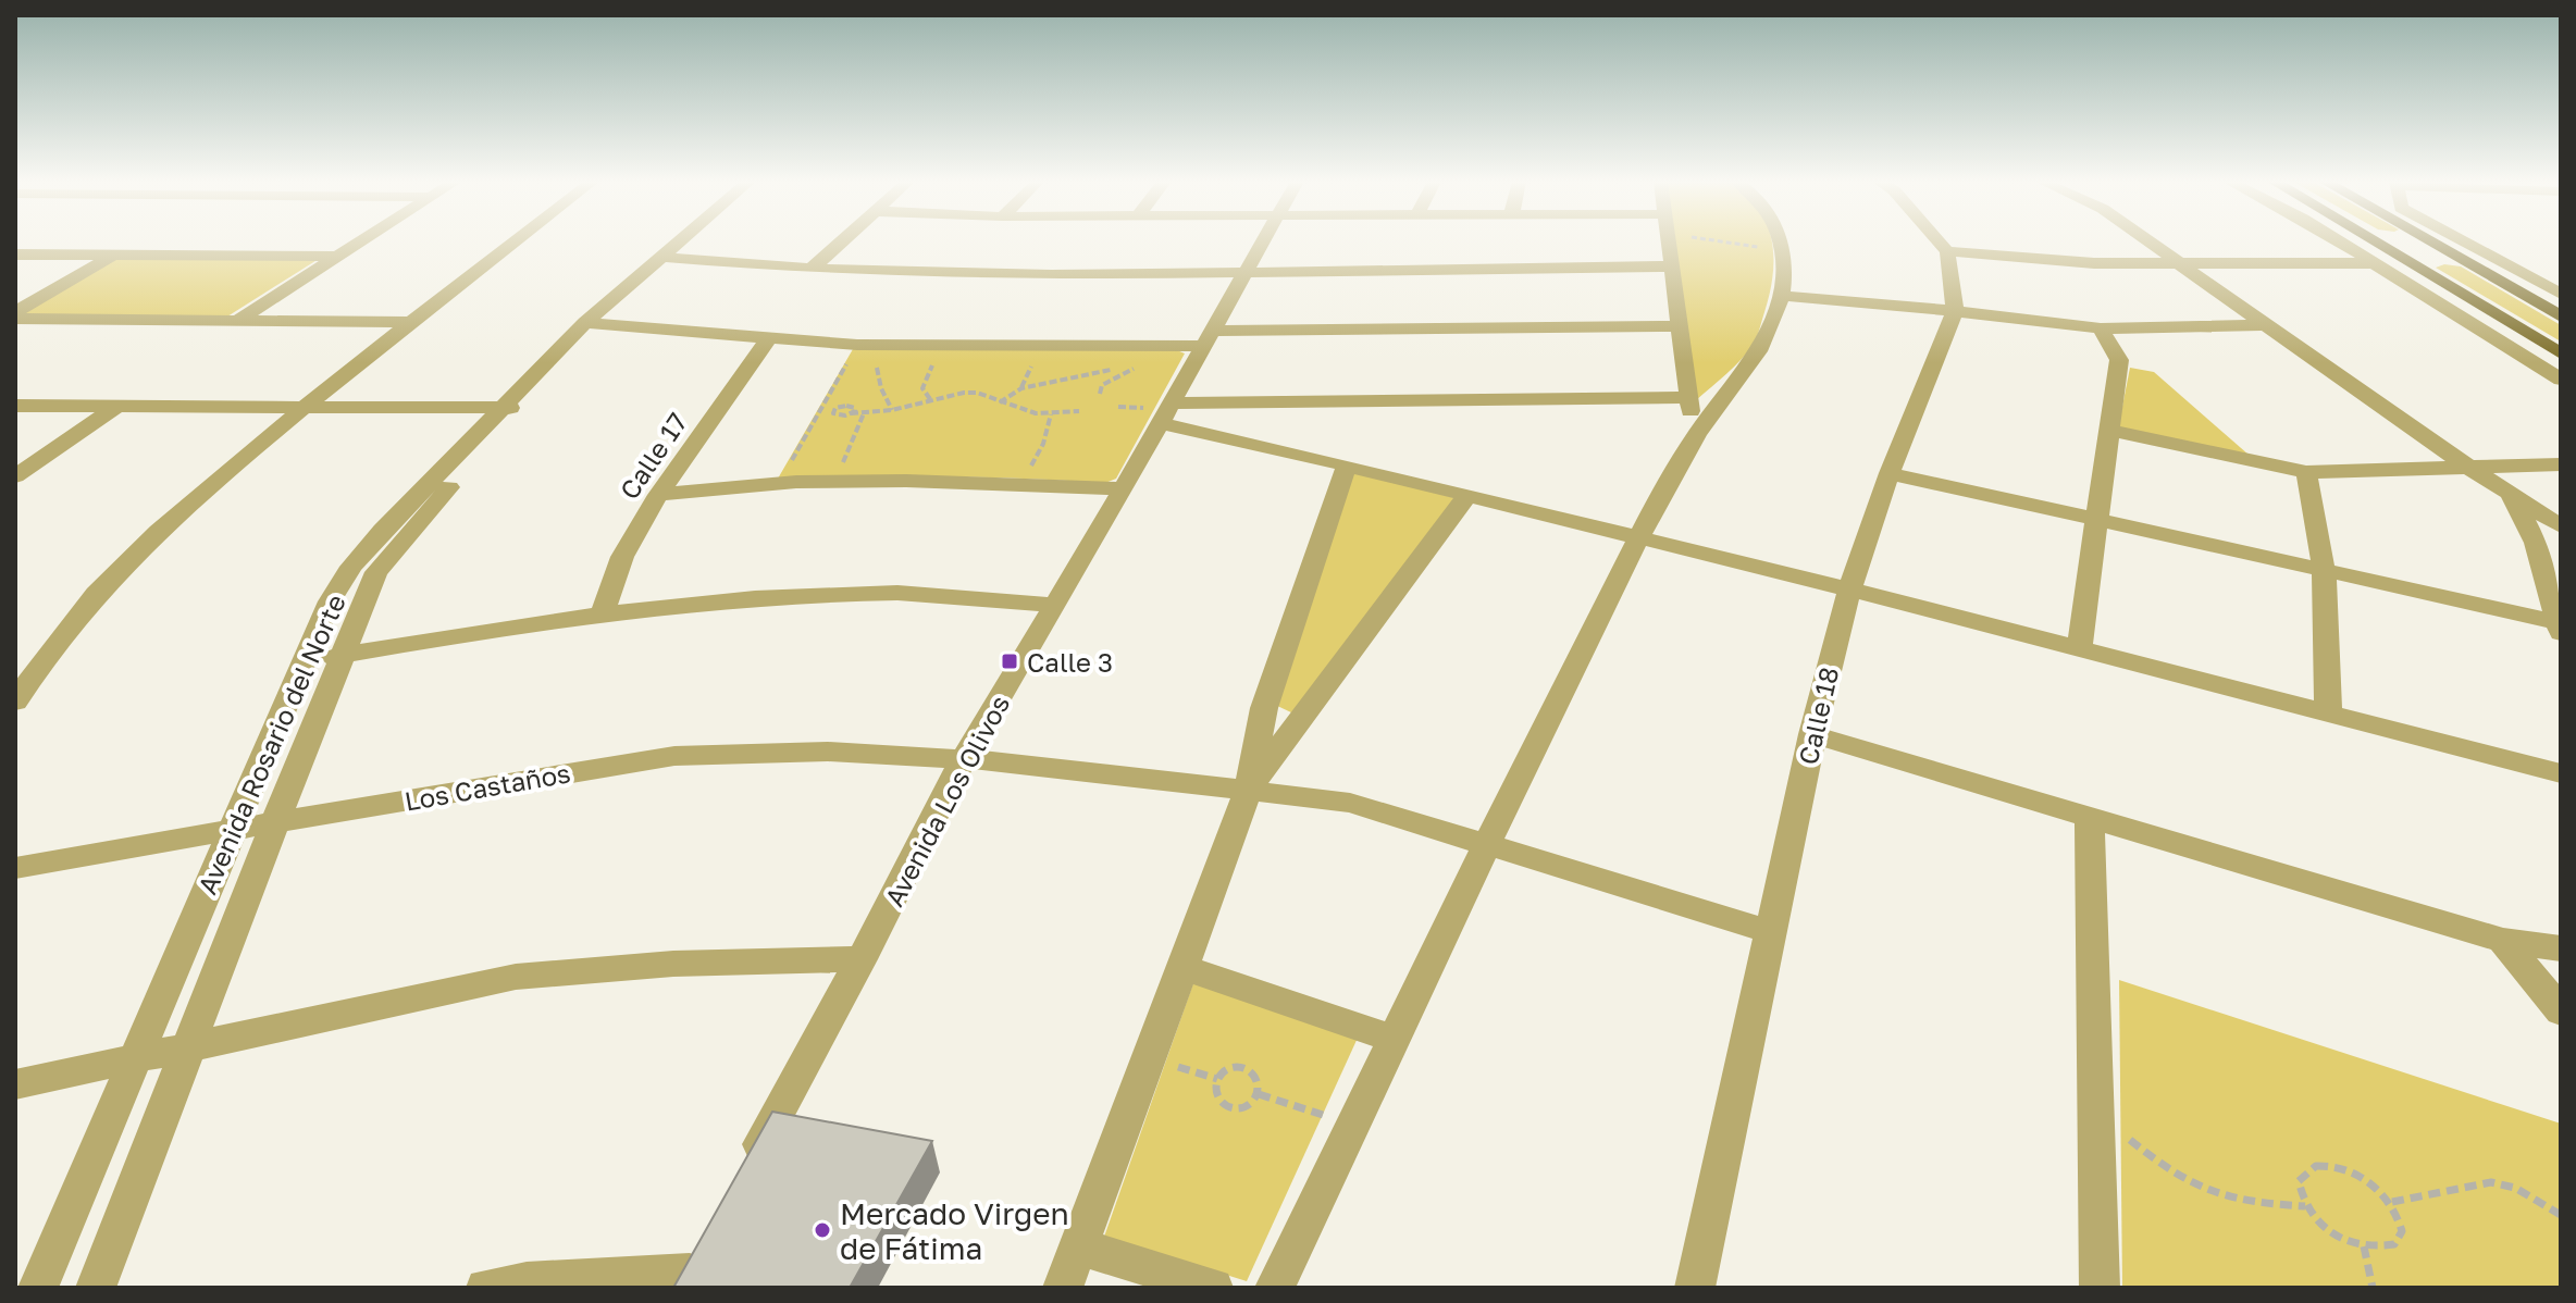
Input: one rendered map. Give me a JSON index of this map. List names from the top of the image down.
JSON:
{
  "streets": {
    "street": [
      "Calle 17",
      "Calle 18",
      "Avenida Rosario del Norte",
      "Los Castaños",
      "Avenida Los Olivos"
    ]
  },
  "crossings": [
    ["Calle 18", "Los Castaños"],
    ["Avenida Rosario del Norte", "Los Castaños"],
    ["Los Castaños", "Avenida Los Olivos"]
  ],
  "places": {
    "transit": ["Calle 3"],
    "other": ["Mercado Virgen de Fátima"]
  }
}
